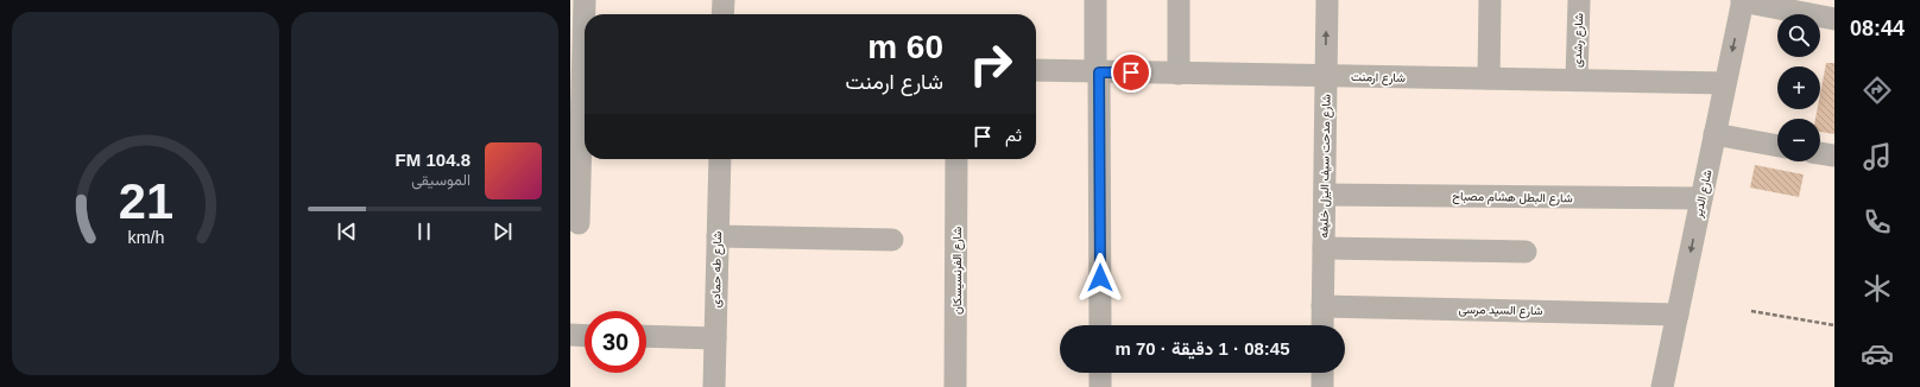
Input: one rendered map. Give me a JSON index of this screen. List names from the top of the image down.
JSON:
{
  "streets": {
    "street": [
      "شارع رشدى",
      "شارع ارمنت",
      "شارع مدحت سيف اليزل خليفه",
      "شارع الدير",
      "شارع البطل هشام مصباح",
      "شارع طه حمادى",
      "شارع الفرنسيسكان",
      "شارع السيد مرسى"
    ]
  },
  "crossings": [
    ["شارع رشدى", "شارع ارمنت"],
    ["شارع ارمنت", "شارع مدحت سيف اليزل خليفه"],
    ["شارع ارمنت", "شارع الدير"],
    ["شارع مدحت سيف اليزل خليفه", "شارع البطل هشام مصباح"],
    ["شارع مدحت سيف اليزل خليفه", "شارع السيد مرسى"],
    ["شارع الدير", "شارع البطل هشام مصباح"],
    ["شارع الدير", "شارع السيد مرسى"]
  ],
  "one_way": ["شارع الدير"],
  "page": {
    "tabs": "08:44",
    "map_buttons": ["+", "−"],
    "turn": ["60 m", "شارع ارمنت"],
    "then": "ثم",
    "song": ["104.8 FM", "الموسيقى"],
    "limit": "30",
    "trip": "08:45 · 1 دقيقة · 70 m",
    "gauge": ["21", "km/h"]
  }
}
